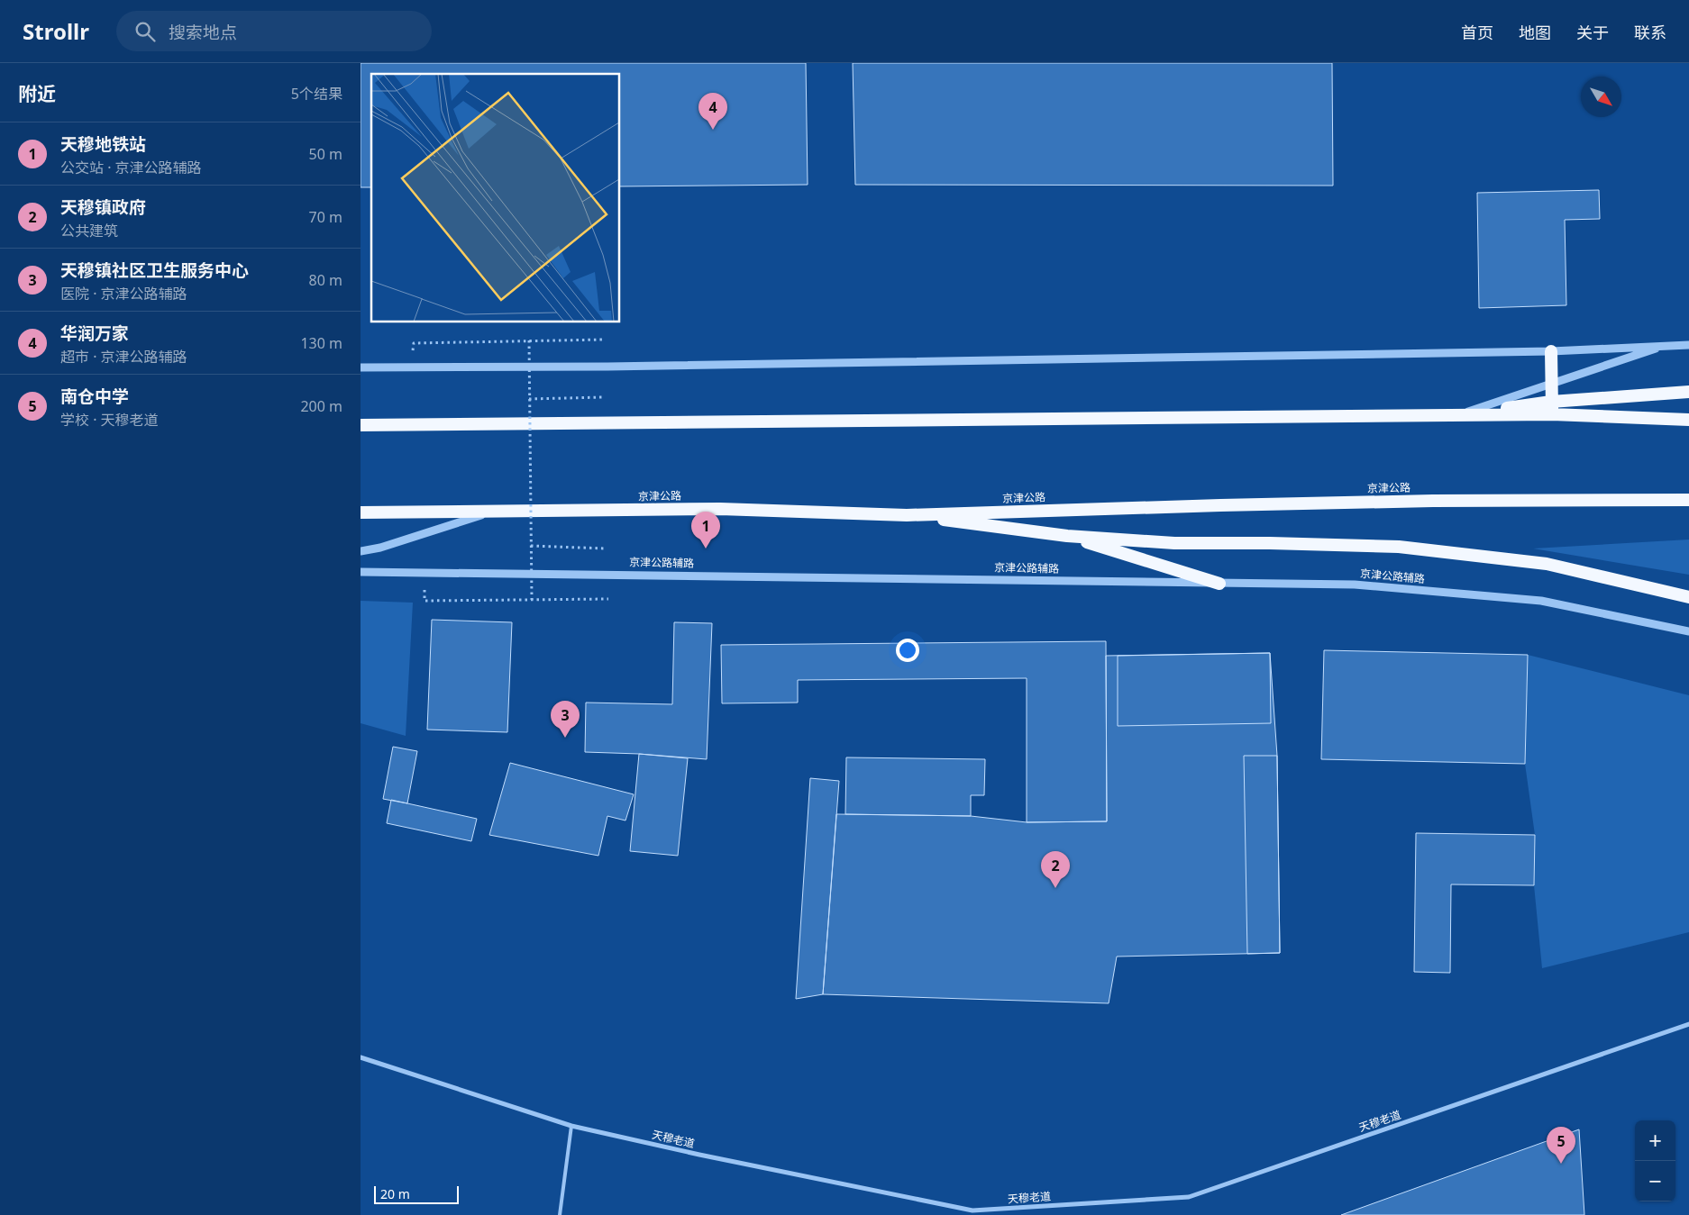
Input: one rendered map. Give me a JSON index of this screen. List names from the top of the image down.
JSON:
{
  "streets": {
    "highway": ["京津公路"],
    "street": ["京津公路辅路", "天穆老道"]
  },
  "scale_bar": "20 m",
  "north": "bottom right",
  "page": {
    "header": "Strollr",
    "search": "搜索地点",
    "nav": [
      "首页",
      "地图",
      "关于",
      "联系"
    ],
    "heading": ["附近", "5个结果"],
    "pins": [
      "4",
      "1",
      "3",
      "2",
      "5"
    ],
    "list": [
      {
        "mark": "1",
        "name": "天穆地铁站",
        "note": "公交站 · 京津公路辅路",
        "value": "50 m"
      },
      {
        "mark": "2",
        "name": "天穆镇政府",
        "note": "公共建筑",
        "value": "70 m"
      },
      {
        "mark": "3",
        "name": "天穆镇社区卫生服务中心",
        "note": "医院 · 京津公路辅路",
        "value": "80 m"
      },
      {
        "mark": "4",
        "name": "华润万家",
        "note": "超市 · 京津公路辅路",
        "value": "130 m"
      },
      {
        "mark": "5",
        "name": "南仓中学",
        "note": "学校 · 天穆老道",
        "value": "200 m"
      }
    ],
    "map_buttons": ["+", "−"],
    "scale": "20 m"
  }
}
